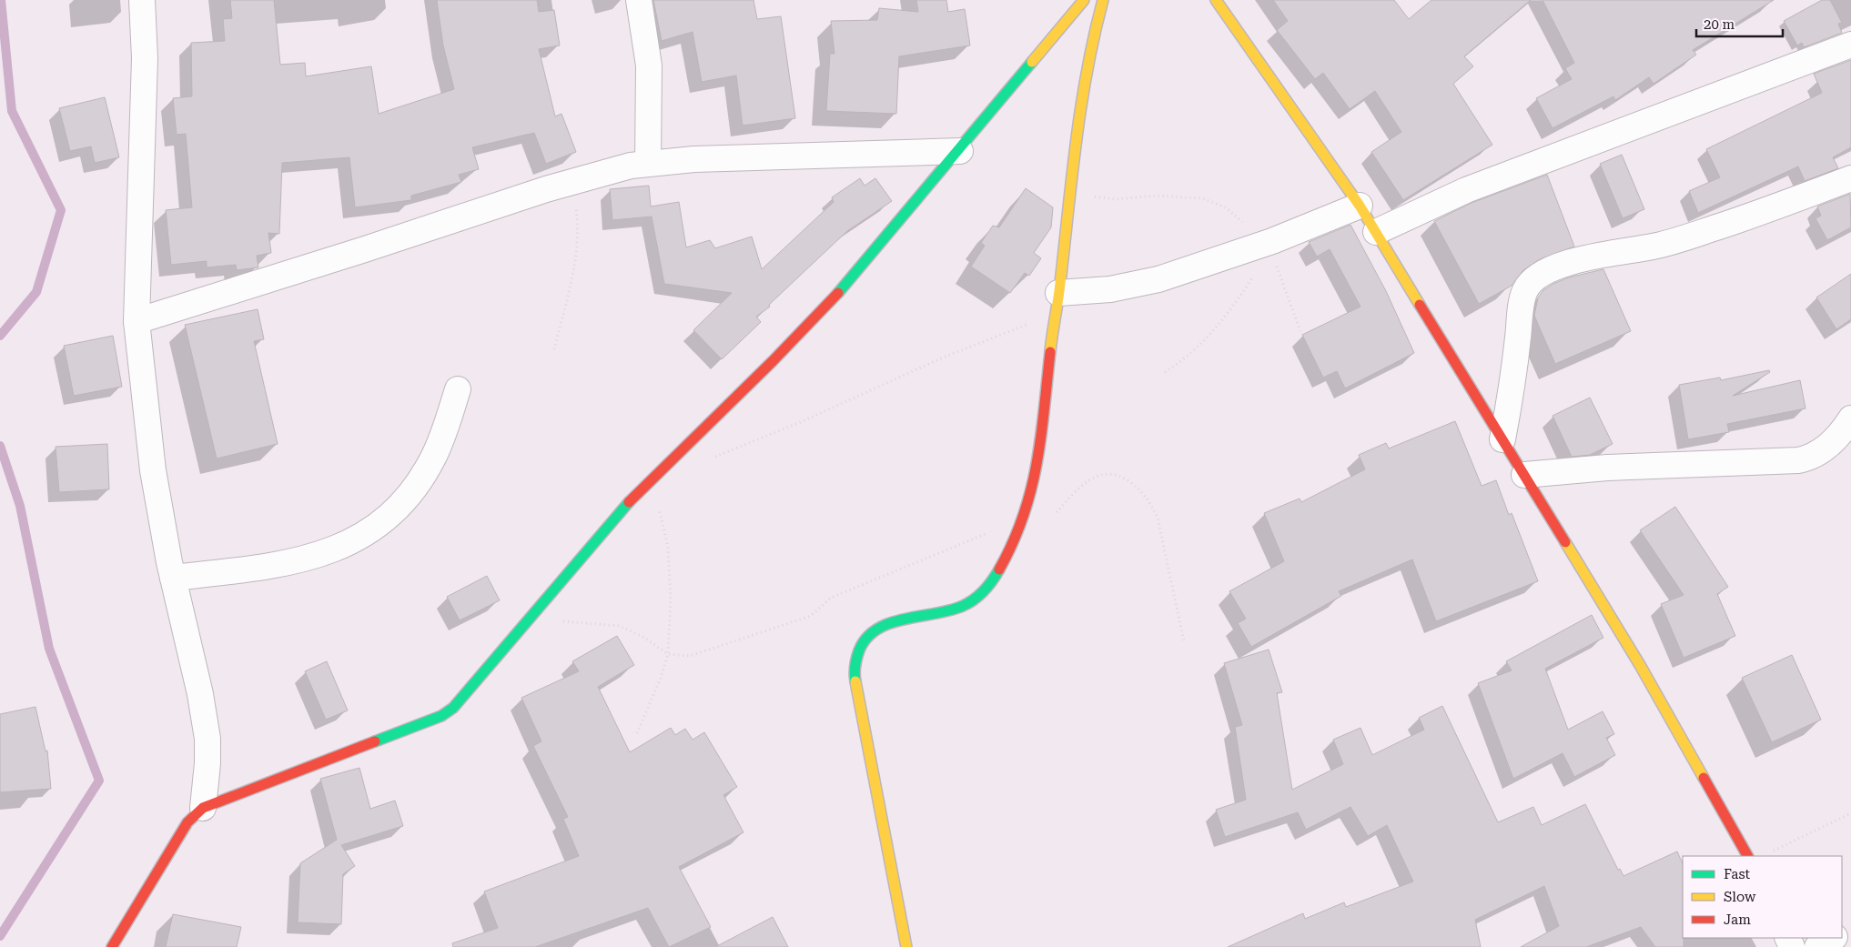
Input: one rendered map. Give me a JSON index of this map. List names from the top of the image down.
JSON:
{
  "legend": ["Fast", "Slow", "Jam"],
  "scale_bar": "20 m"
}
